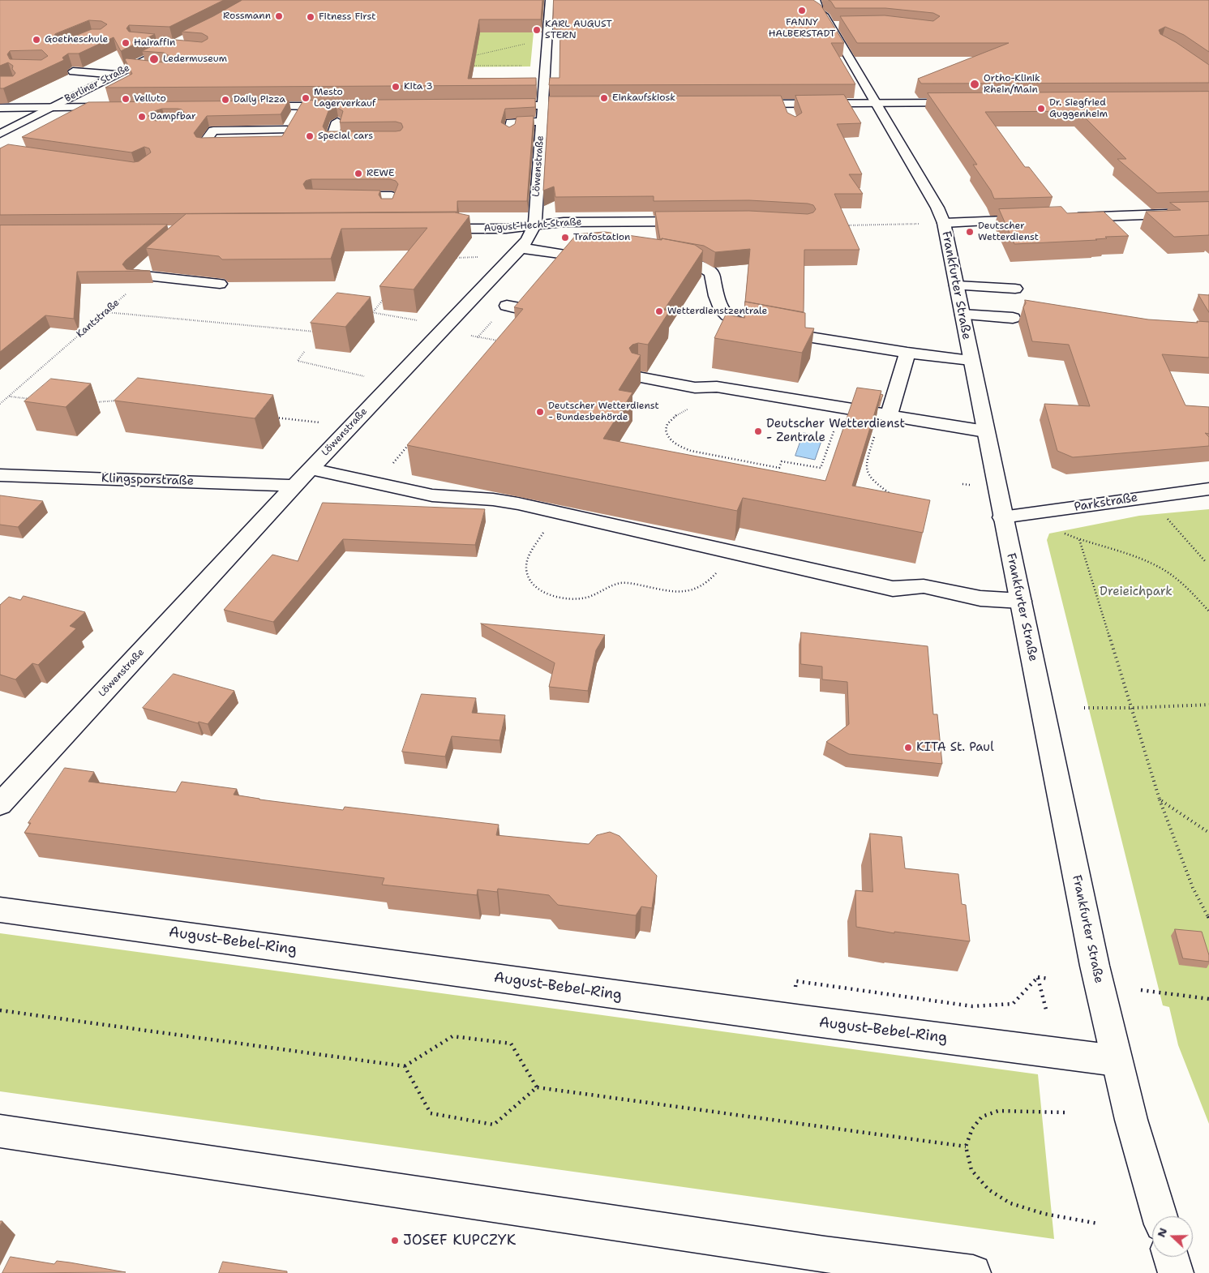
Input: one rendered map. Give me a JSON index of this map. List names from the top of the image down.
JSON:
{
  "streets": {
    "street": [
      "Berliner Straße",
      "Löwenstraße",
      "August-Hecht-Straße",
      "Frankfurter Straße",
      "Klingsporstraße",
      "Parkstraße",
      "August-Bebel-Ring"
    ],
    "path": ["Kantstraße"]
  },
  "crossings": [
    ["Löwenstraße", "August-Hecht-Straße"],
    ["Löwenstraße", "Klingsporstraße"],
    ["Frankfurter Straße", "Parkstraße"],
    ["Frankfurter Straße", "August-Bebel-Ring"]
  ],
  "parks": ["Dreieichpark"],
  "places": [
    "FANNY HALBERSTADT",
    "Rossmann",
    "Fitness First",
    "KARL AUGUST STERN",
    "Goetheschule",
    "Hairaffin",
    "Ledermuseum",
    "Ortho-Klinik Rhein/Main",
    "Kita 3",
    "Mesto Lagerverkauf",
    "Einkaufskiosk",
    "Velluto",
    "Daily Pizza",
    "Dr. Siegfried Guggenheim",
    "Dampfbar",
    "Special cars",
    "REWE",
    "Deutscher Wetterdienst",
    "Trafostation",
    "Wetterdienstzentrale",
    "Deutscher Wetterdienst - Bundesbehörde",
    "Deutscher Wetterdienst - Zentrale",
    "KITA St. Paul",
    "JOSEF KUPCZYK"
  ],
  "north": "left"
}
